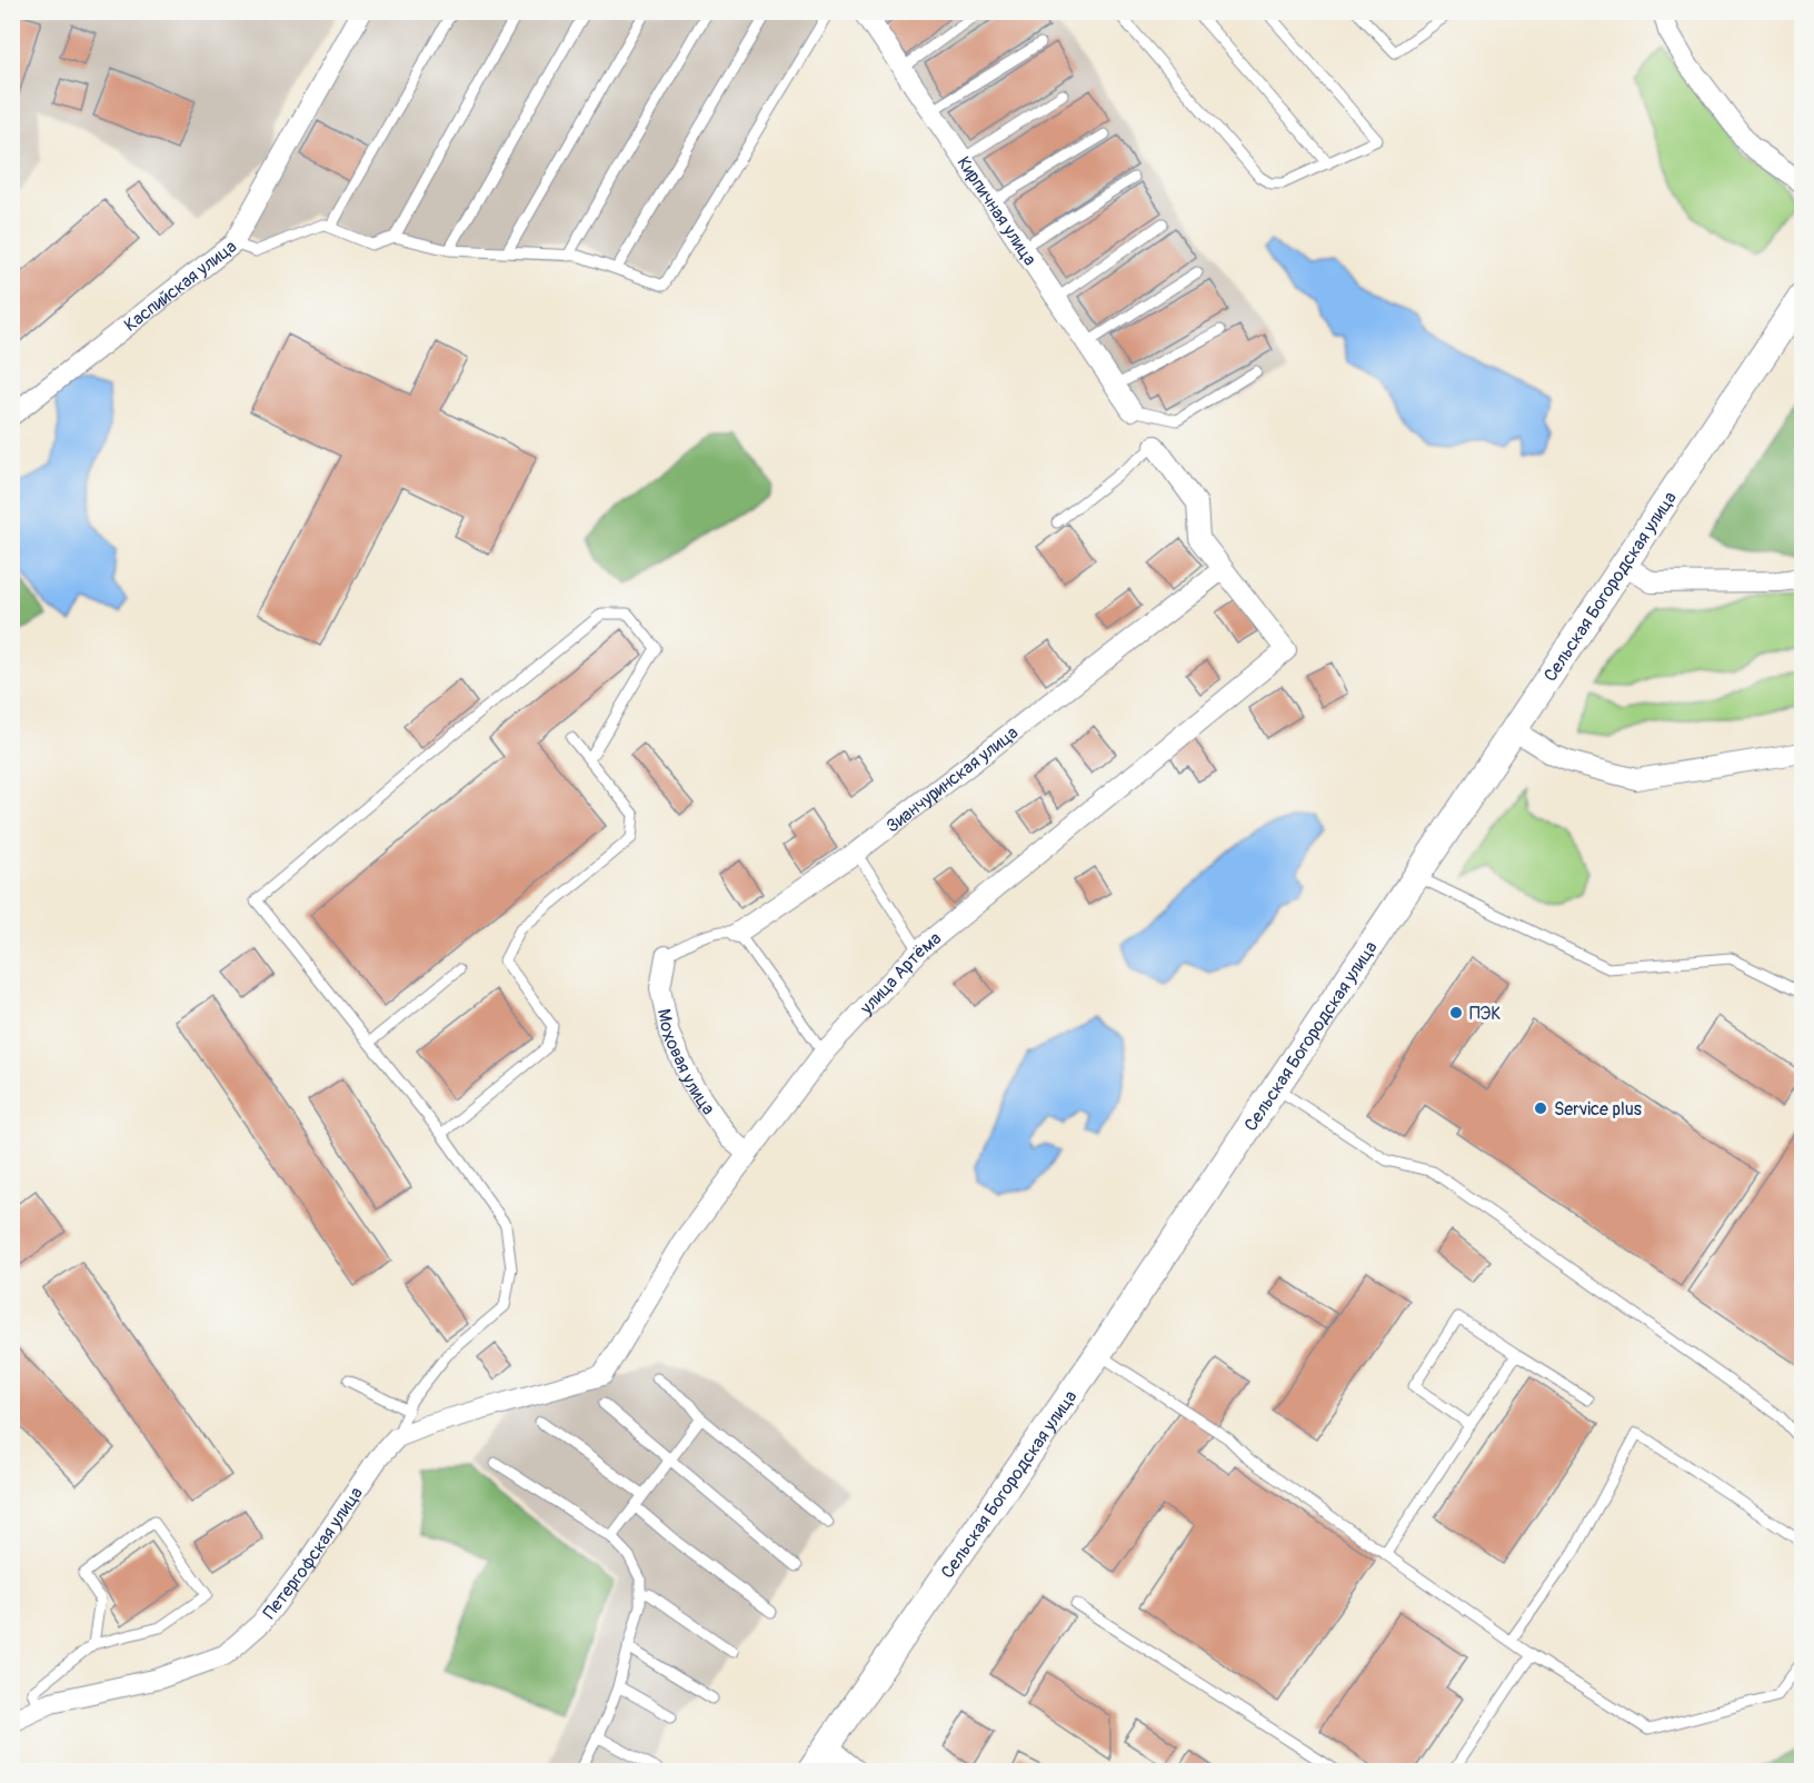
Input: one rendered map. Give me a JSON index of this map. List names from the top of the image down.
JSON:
{
  "streets": {
    "main road": ["Сельская Богородская улица"],
    "street": [
      "Кирпичная улица",
      "Каспийская улица",
      "Зианчуринская улица",
      "улица Артёма",
      "Моховая улица",
      "Петергофская улица"
    ]
  },
  "crossings": [
    ["Зианчуринская улица", "улица Артёма"],
    ["Зианчуринская улица", "Моховая улица"],
    ["улица Артёма", "Моховая улица"],
    ["улица Артёма", "Петергофская улица"]
  ],
  "places": ["ПЭК", "Service plus"]
}
